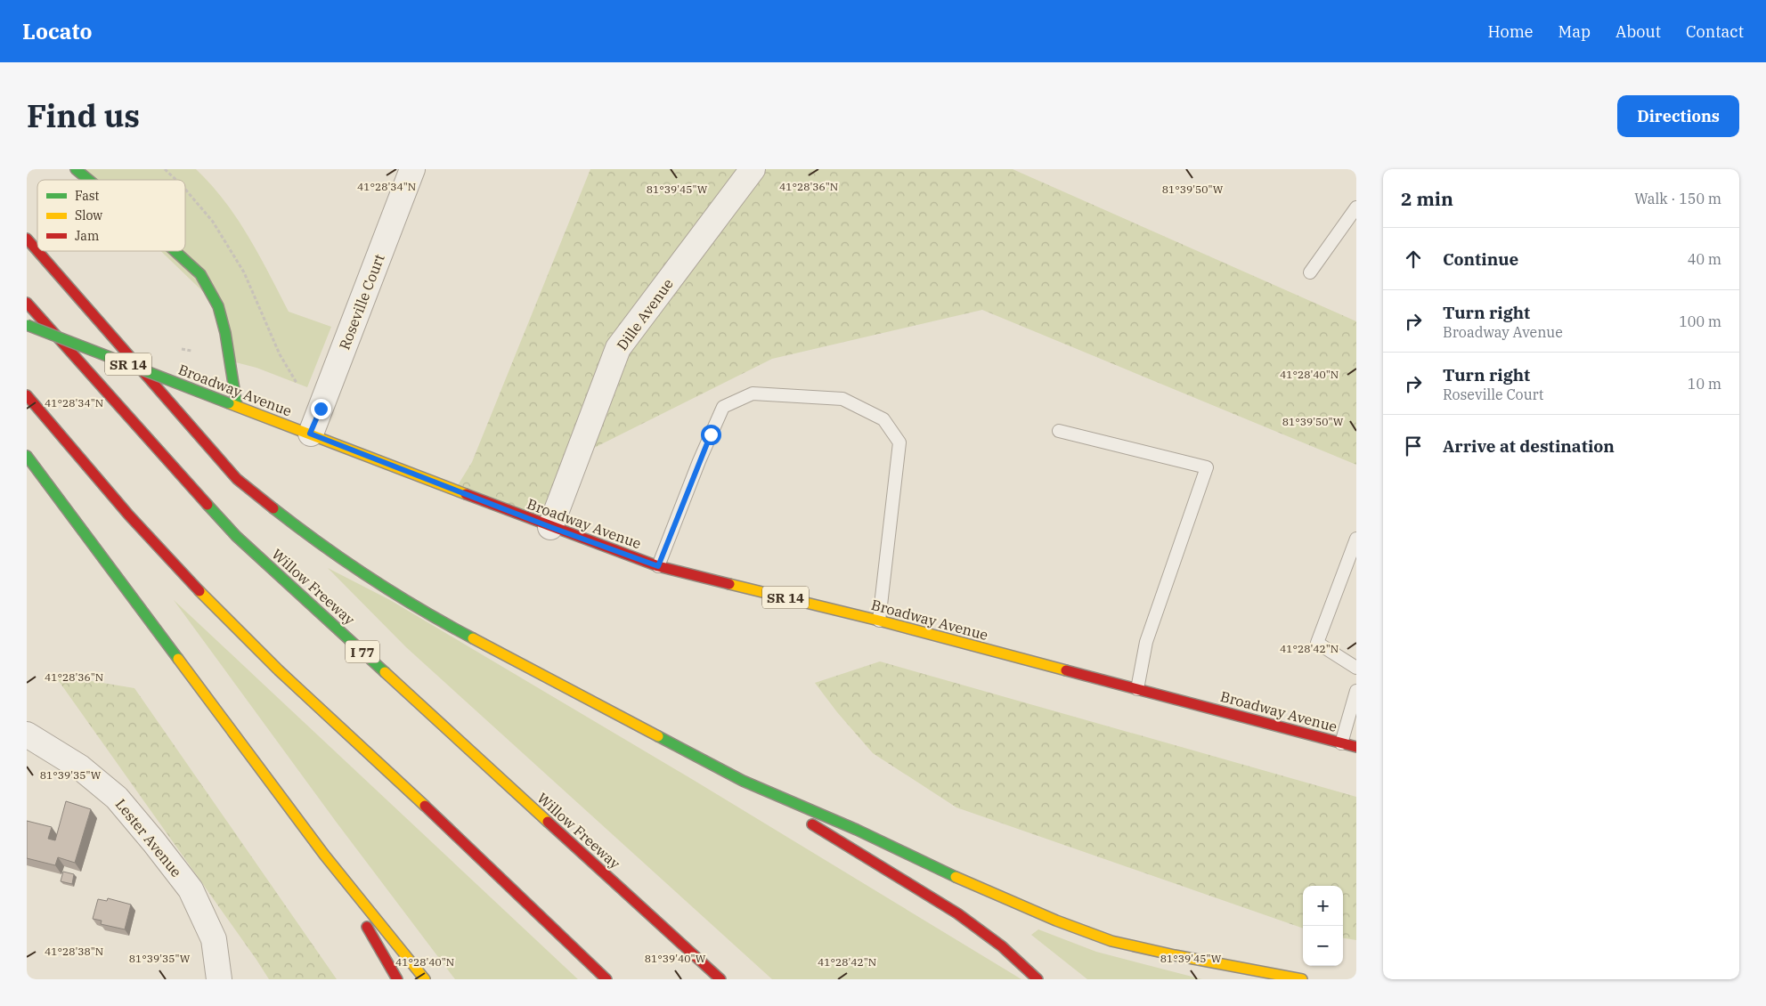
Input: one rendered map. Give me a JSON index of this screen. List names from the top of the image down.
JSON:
{
  "streets": {
    "main road": [
      "SR 14",
      "Broadway Avenue",
      "Willow Freeway",
      "I 77"
    ],
    "street": ["Roseville Court", "Dille Avenue", "Lester Avenue"]
  },
  "crossings": [
    ["Roseville Court", "Broadway Avenue"],
    ["Dille Avenue", "Broadway Avenue"]
  ],
  "legend": ["Fast", "Slow", "Jam"],
  "page": {
    "header": "Locato",
    "nav": [
      "Home",
      "Map",
      "About",
      "Contact"
    ],
    "title": "Find us",
    "buttons": "Directions",
    "heading": ["2 min", "Walk · 150 m"],
    "list": [
      ["Continue", "40 m"],
      ["Turn right", "Broadway Avenue", "100 m"],
      ["Turn right", "Roseville Court", "10 m"],
      "Arrive at destination"
    ],
    "map_buttons": ["+", "−"]
  },
  "coordinates": [
    "41°28'34\"N",
    "41°28'36\"N",
    "81°39'45\"W",
    "81°39'50\"W",
    "41°28'40\"N",
    "41°28'42\"N",
    "81°39'35\"W",
    "41°28'38\"N",
    "81°39'40\"W"
  ]
}
